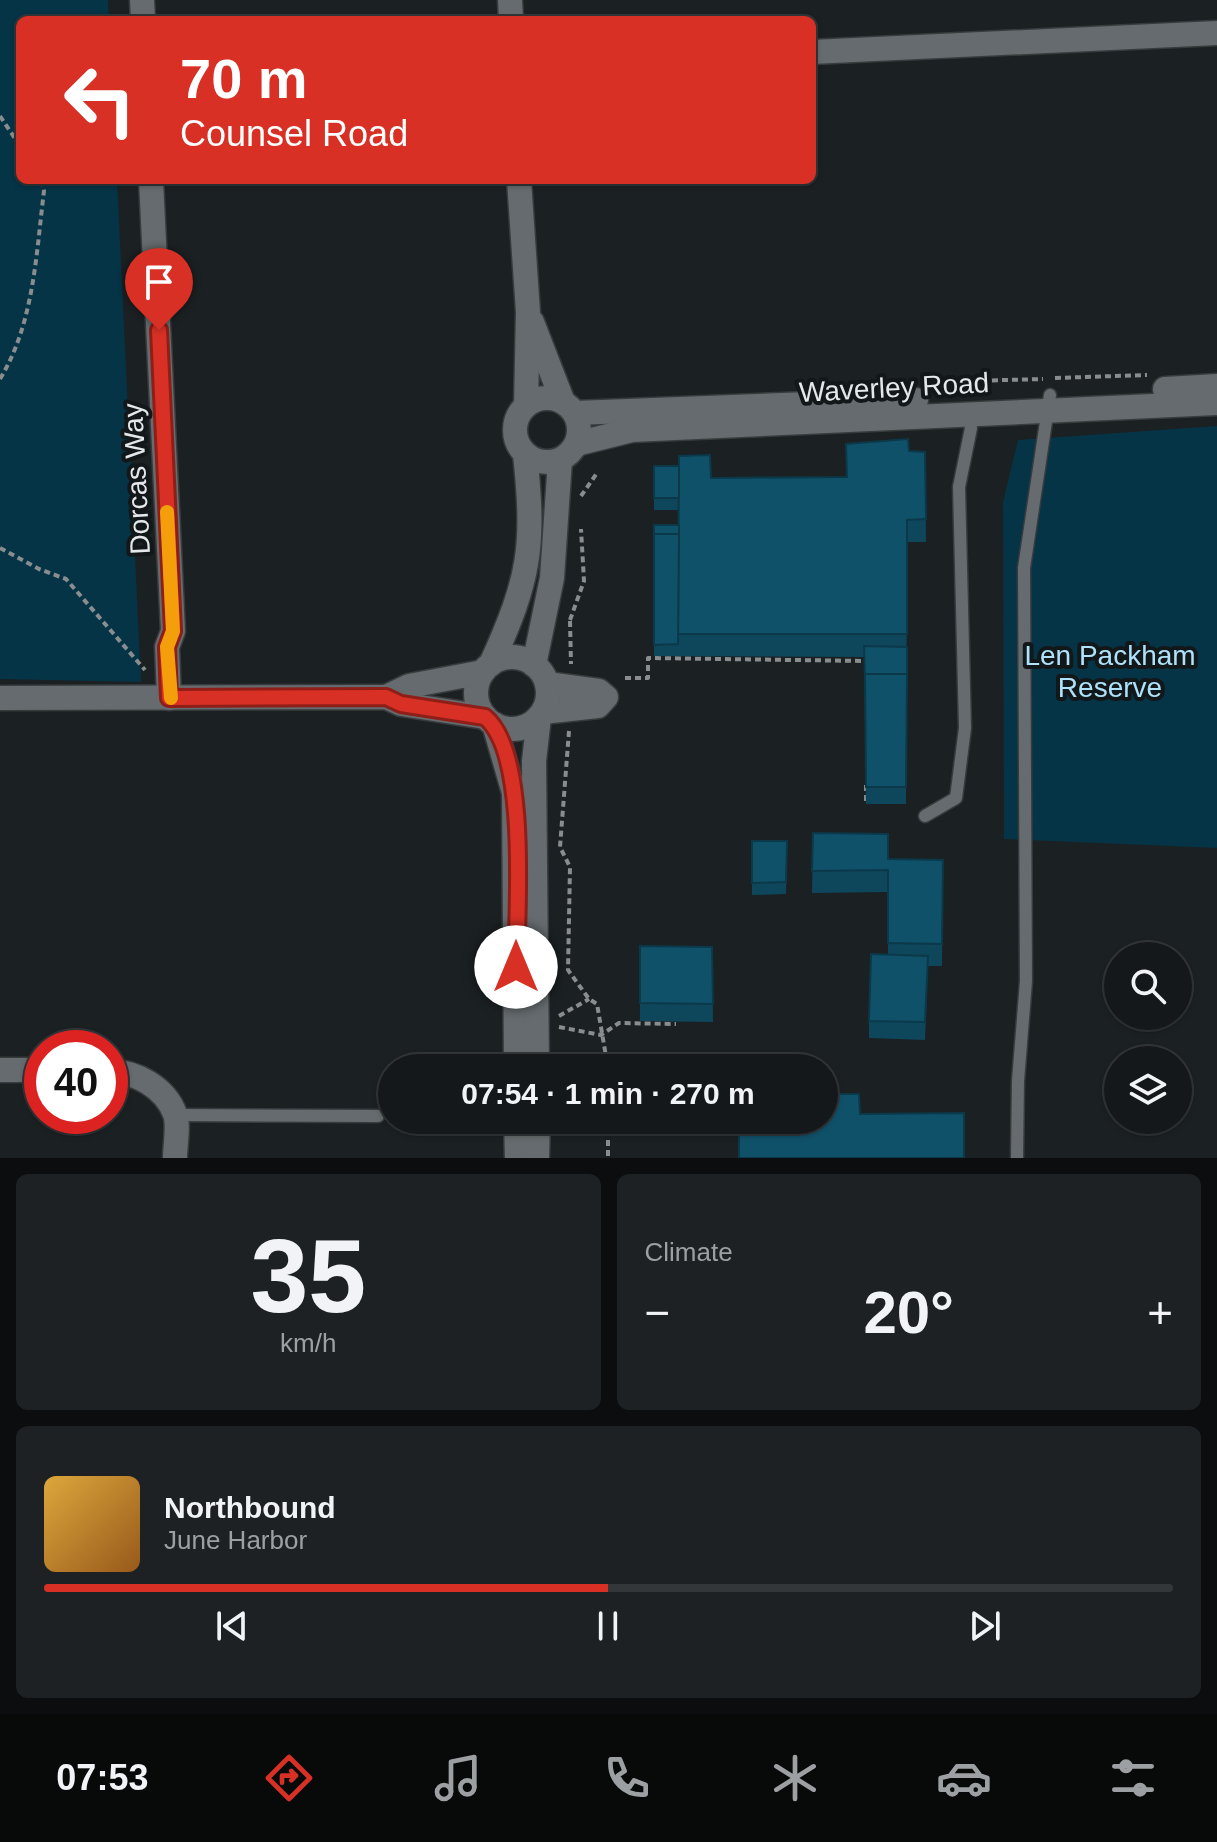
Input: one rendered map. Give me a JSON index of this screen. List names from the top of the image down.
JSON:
{
  "streets": {
    "street": ["Waverley Road", "Dorcas Way"]
  },
  "parks": ["Len Packham Reserve"],
  "page": {
    "turn": ["70 m", "Counsel Road"],
    "limit": "40",
    "trip": "07:54 · 1 min · 270 m",
    "tile": [
      ["35", "km/h"],
      "Climate"
    ],
    "heat": ["−", "20°", "+"],
    "song": ["Northbound", "June Harbor"],
    "tabs": "07:53"
  }
}
